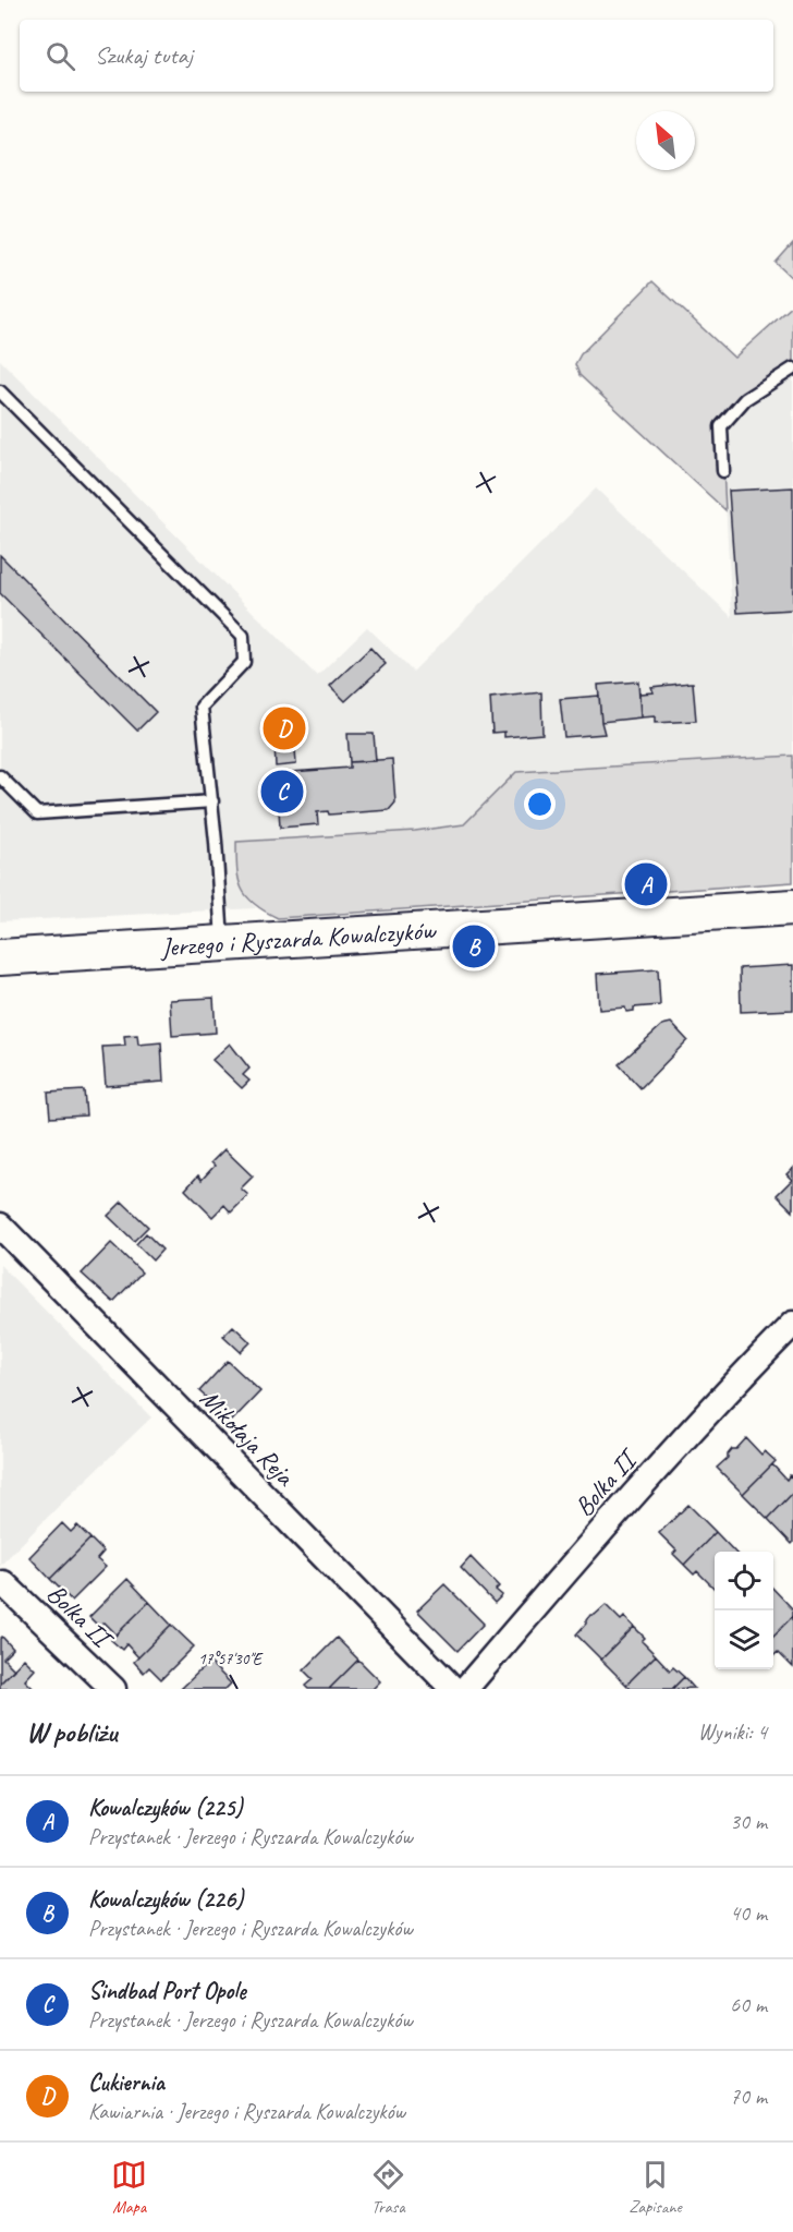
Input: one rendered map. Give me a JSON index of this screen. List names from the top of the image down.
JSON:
{
  "streets": {
    "main road": ["Jerzego i Ryszarda Kowalczyków"],
    "street": ["Mikołaja Reja", "Bolka II"]
  },
  "north": "top left",
  "page": {
    "search": "Szukaj tutaj",
    "pins": [
      "D",
      "C",
      "A",
      "B"
    ],
    "heading": ["W pobliżu", "Wyniki: 4"],
    "list": [
      {
        "mark": "A",
        "name": "Kowalczyków (225)",
        "note": "Przystanek · Jerzego i Ryszarda Kowalczyków",
        "value": "30 m"
      },
      {
        "mark": "B",
        "name": "Kowalczyków (226)",
        "note": "Przystanek · Jerzego i Ryszarda Kowalczyków",
        "value": "40 m"
      },
      {
        "mark": "C",
        "name": "Sindbad Port Opole",
        "note": "Przystanek · Jerzego i Ryszarda Kowalczyków",
        "value": "60 m"
      },
      {
        "mark": "D",
        "name": "Cukiernia",
        "note": "Kawiarnia · Jerzego i Ryszarda Kowalczyków",
        "value": "70 m"
      }
    ],
    "nav": ["Mapa", "Trasa", "Zapisane"]
  },
  "coordinates": ["17°57'30\"E"]
}
